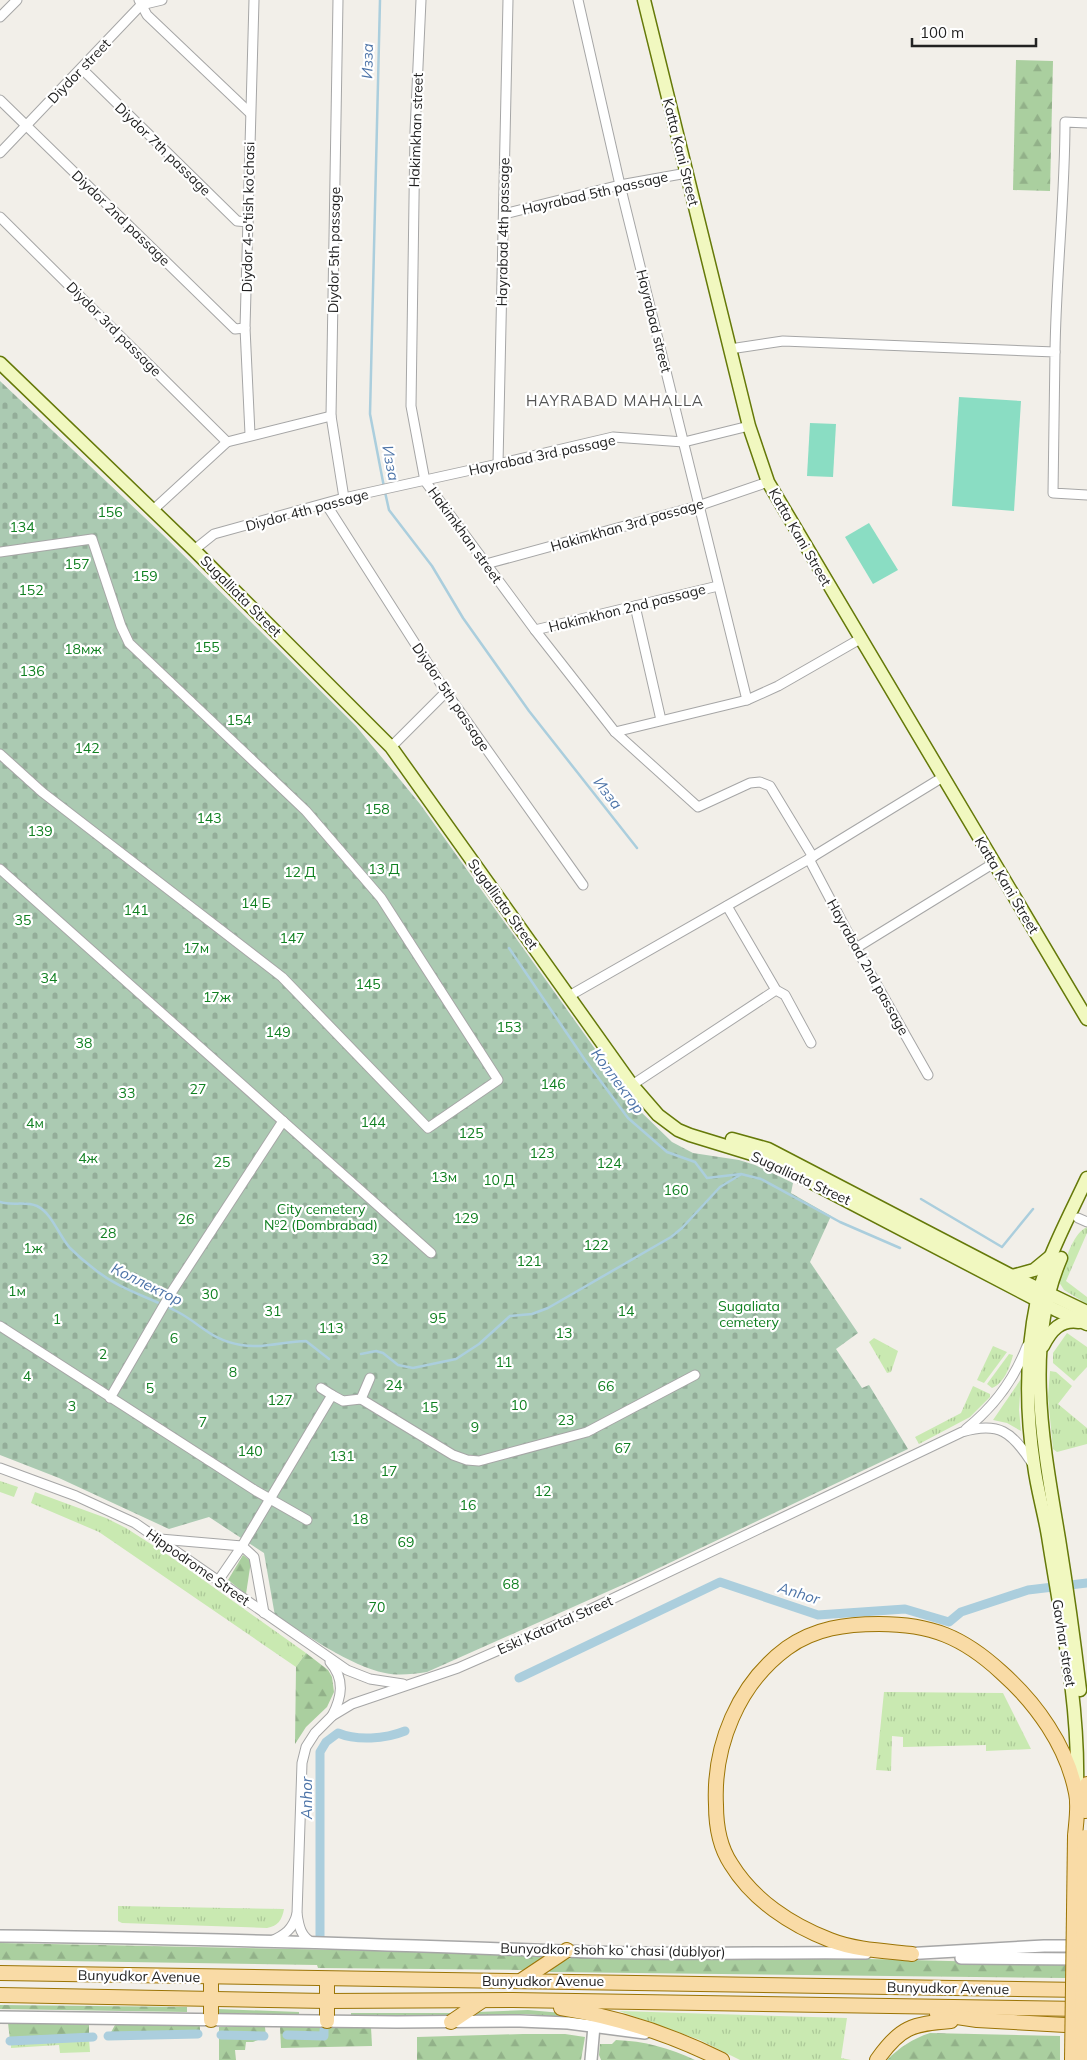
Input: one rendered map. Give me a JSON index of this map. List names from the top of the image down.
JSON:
{
  "streets": {
    "main road": [
      "Katta Kani Street",
      "Sugalliata Street",
      "Gavhar street",
      "Bunyudkor Avenue"
    ],
    "street": [
      "Diydor street",
      "Hakimkhаn street",
      "Diydor 7th passage",
      "Hayrabad 5th passage",
      "Diydor 4-o'tish ko'chasi",
      "Diydor 2nd passage",
      "Hayrabad 4th passage",
      "Diydor 5th passage",
      "Hayrabad street",
      "Diydor 3rd passage",
      "Hayrabad 3rd passage",
      "Diydor 4th passage",
      "Hakimkhаn 3rd passage",
      "Hakimkhon 2nd passage",
      "Hayrаbаd 2nd passage",
      "Hippodrome Street",
      "Eski Katartal Street",
      "Bunyodkor shoh koʻchasi (dublyor)"
    ]
  },
  "crossings": [
    ["Diydor street", "Diydor 7th passage"],
    ["Diydor street", "Diydor 2nd passage"],
    ["Hakimkhаn street", "Hayrabad 3rd passage"],
    ["Hakimkhаn street", "Diydor 4th passage"],
    ["Hakimkhаn street", "Hakimkhаn 3rd passage"],
    ["Hakimkhаn street", "Hakimkhon 2nd passage"],
    ["Hakimkhаn street", "Hayrаbаd 2nd passage"],
    ["Diydor 7th passage", "Diydor 4-o'tish ko'chasi"],
    ["Katta Kani Street", "Hayrabad 5th passage"],
    ["Katta Kani Street", "Hayrabad 3rd passage"],
    ["Katta Kani Street", "Hakimkhаn 3rd passage"],
    ["Hayrabad 5th passage", "Hayrabad 4th passage"],
    ["Hayrabad 5th passage", "Hayrabad street"],
    ["Diydor 4-o'tish ko'chasi", "Diydor 2nd passage"],
    ["Hayrabad 4th passage", "Hayrabad 3rd passage"],
    ["Diydor 5th passage", "Diydor 4th passage"],
    ["Hayrabad street", "Hayrabad 3rd passage"],
    ["Hayrabad street", "Hakimkhаn 3rd passage"],
    ["Hayrabad street", "Hakimkhon 2nd passage"],
    ["Hayrabad 3rd passage", "Diydor 4th passage"],
    ["Diydor 4th passage", "Sugalliata Street"],
    ["Sugalliata Street", "Gavhar street"],
    ["Hippodrome Street", "Eski Katartal Street"],
    ["Eski Katartal Street", "Gavhar street"],
    ["Eski Katartal Street", "Bunyodkor shoh koʻchasi (dublyor)"]
  ],
  "districts": ["HAYRABAD MAHALLA"],
  "water": ["Изза", "Коллектор", "Anhor"],
  "parks": [
    "156",
    "134",
    "157",
    "159",
    "152",
    "155",
    "18мж",
    "136",
    "154",
    "142",
    "158",
    "143",
    "139",
    "13 Д",
    "12 Д",
    "14 Б",
    "141",
    "35",
    "147",
    "17м",
    "34",
    "145",
    "17ж",
    "153",
    "149",
    "38",
    "146",
    "27",
    "33",
    "144",
    "4м",
    "125",
    "123",
    "4ж",
    "25",
    "124",
    "13м",
    "10 Д",
    "160",
    "City cemetery №2 (Dombrabad)",
    "129",
    "26",
    "28",
    "122",
    "1ж",
    "32",
    "121",
    "1м",
    "30",
    "Sugaliata cemetery",
    "31",
    "14",
    "95",
    "1",
    "113",
    "13",
    "6",
    "2",
    "11",
    "8",
    "4",
    "24",
    "66",
    "5",
    "127",
    "10",
    "3",
    "15",
    "23",
    "7",
    "9",
    "67",
    "140",
    "131",
    "17",
    "12",
    "16",
    "18",
    "69",
    "68",
    "70"
  ],
  "scale_bar": "100 m"
}
